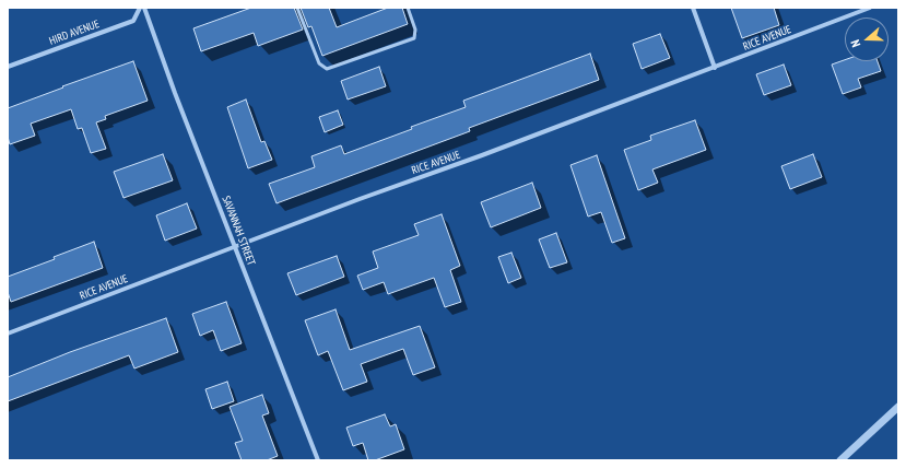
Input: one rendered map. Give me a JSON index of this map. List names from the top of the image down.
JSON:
{
  "streets": {
    "street": ["HIRD AVENUE", "RICE AVENUE", "SAVANNAH STREET"]
  },
  "crossings": [
    ["RICE AVENUE", "SAVANNAH STREET"]
  ],
  "north": "left"
}
